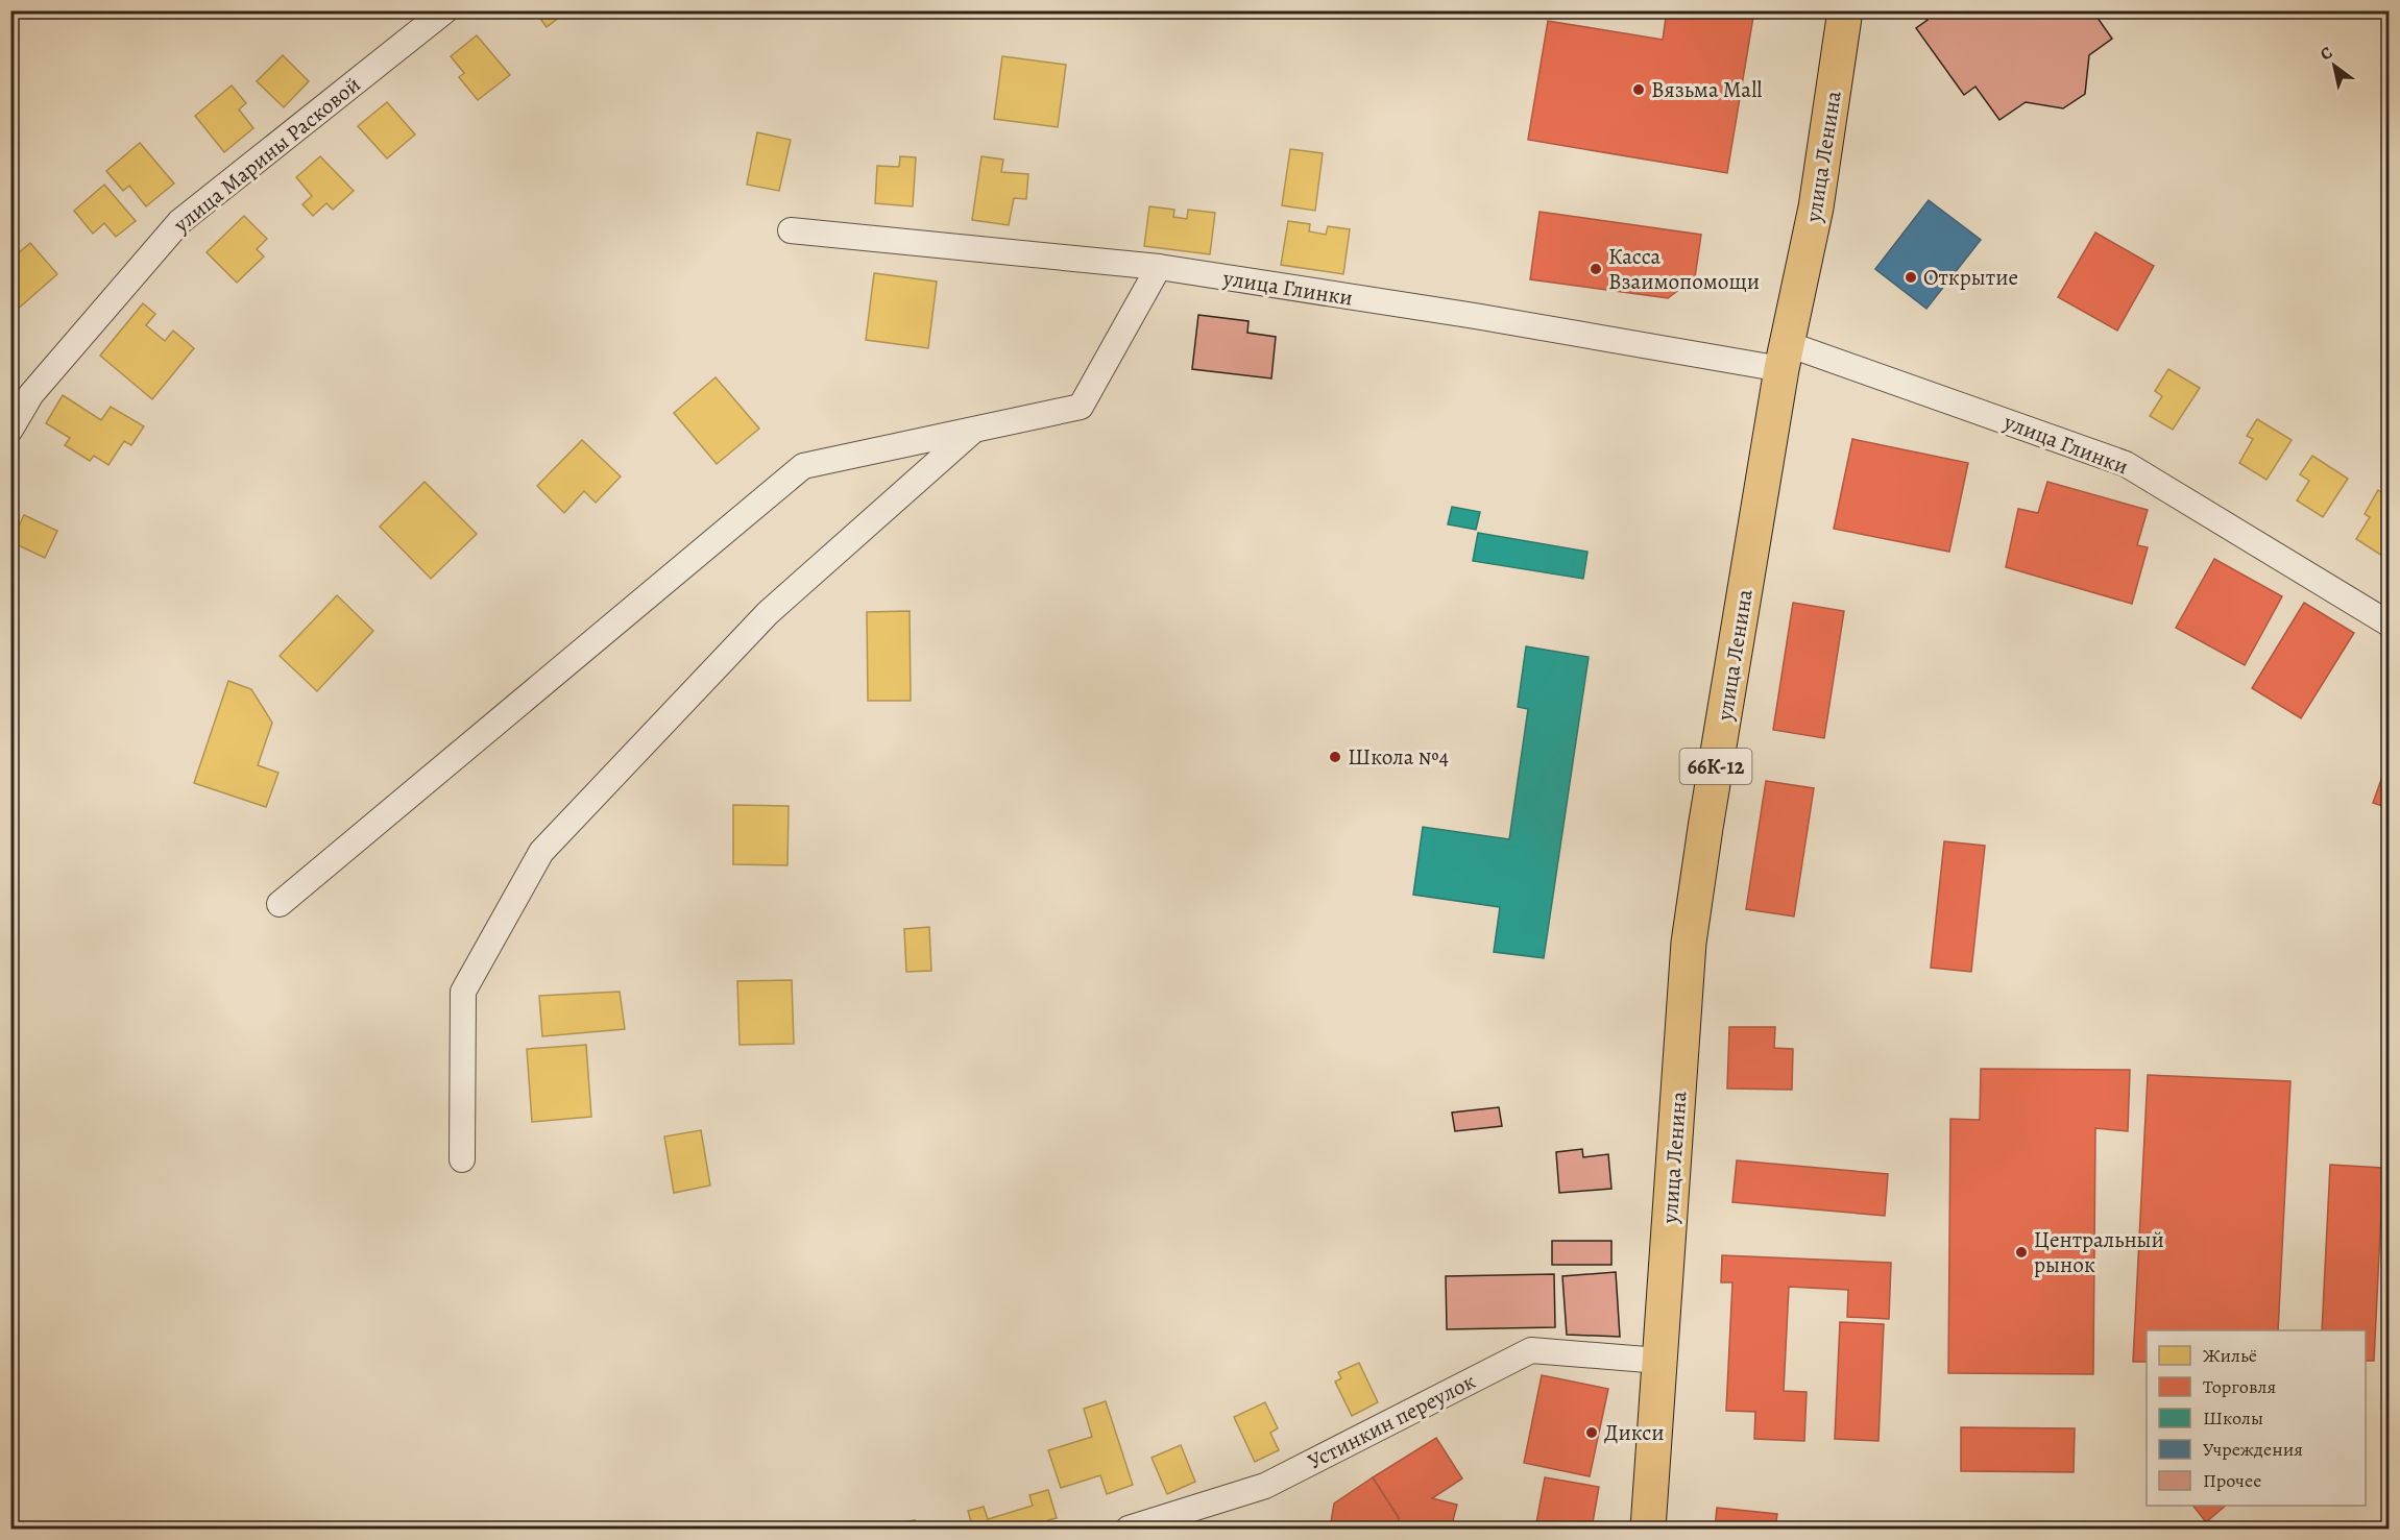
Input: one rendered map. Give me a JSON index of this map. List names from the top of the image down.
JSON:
{
  "streets": {
    "main road": ["улица Ленина", "66К-12"],
    "street": ["улица Марины Расковой", "улица Глинки", "Устинкин переулок"]
  },
  "crossings": [
    ["улица Ленина", "улица Глинки"],
    ["улица Ленина", "Устинкин переулок"]
  ],
  "places": [
    "Вязьма Mall",
    "Касса Взаимопомощи",
    "Открытие",
    "Школа №4",
    "Центральный рынок",
    "Дикси"
  ],
  "legend": [
    "Жильё",
    "Торговля",
    "Школы",
    "Учреждения",
    "Прочее"
  ],
  "north": "top left"
}
